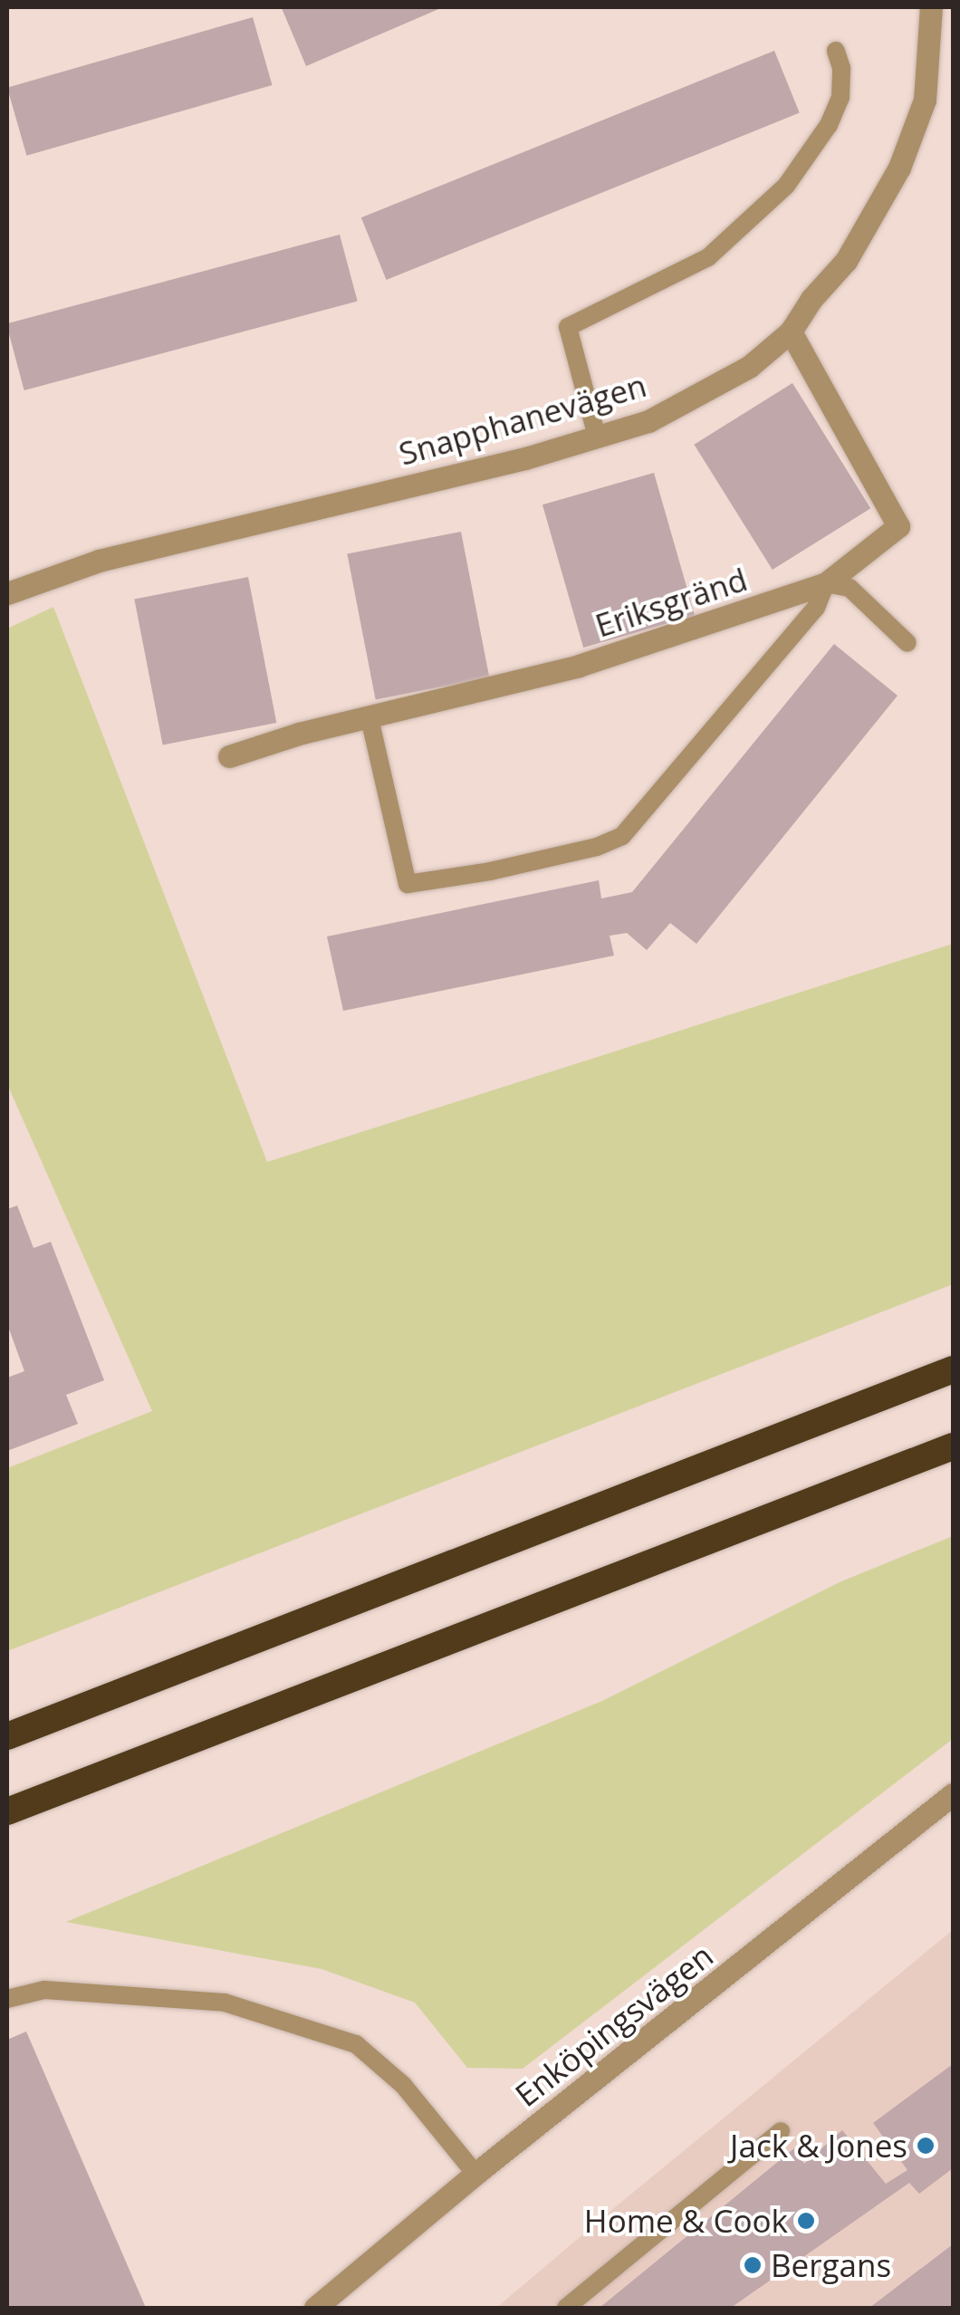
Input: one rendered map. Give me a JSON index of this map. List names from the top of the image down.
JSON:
{
  "streets": {
    "street": ["Snapphanevägen", "Eriksgränd", "Enköpingsvägen"]
  },
  "crossings": [
    ["Snapphanevägen", "Eriksgränd"]
  ],
  "places": ["Jack & Jones", "Home & Cook", "Bergans"]
}
